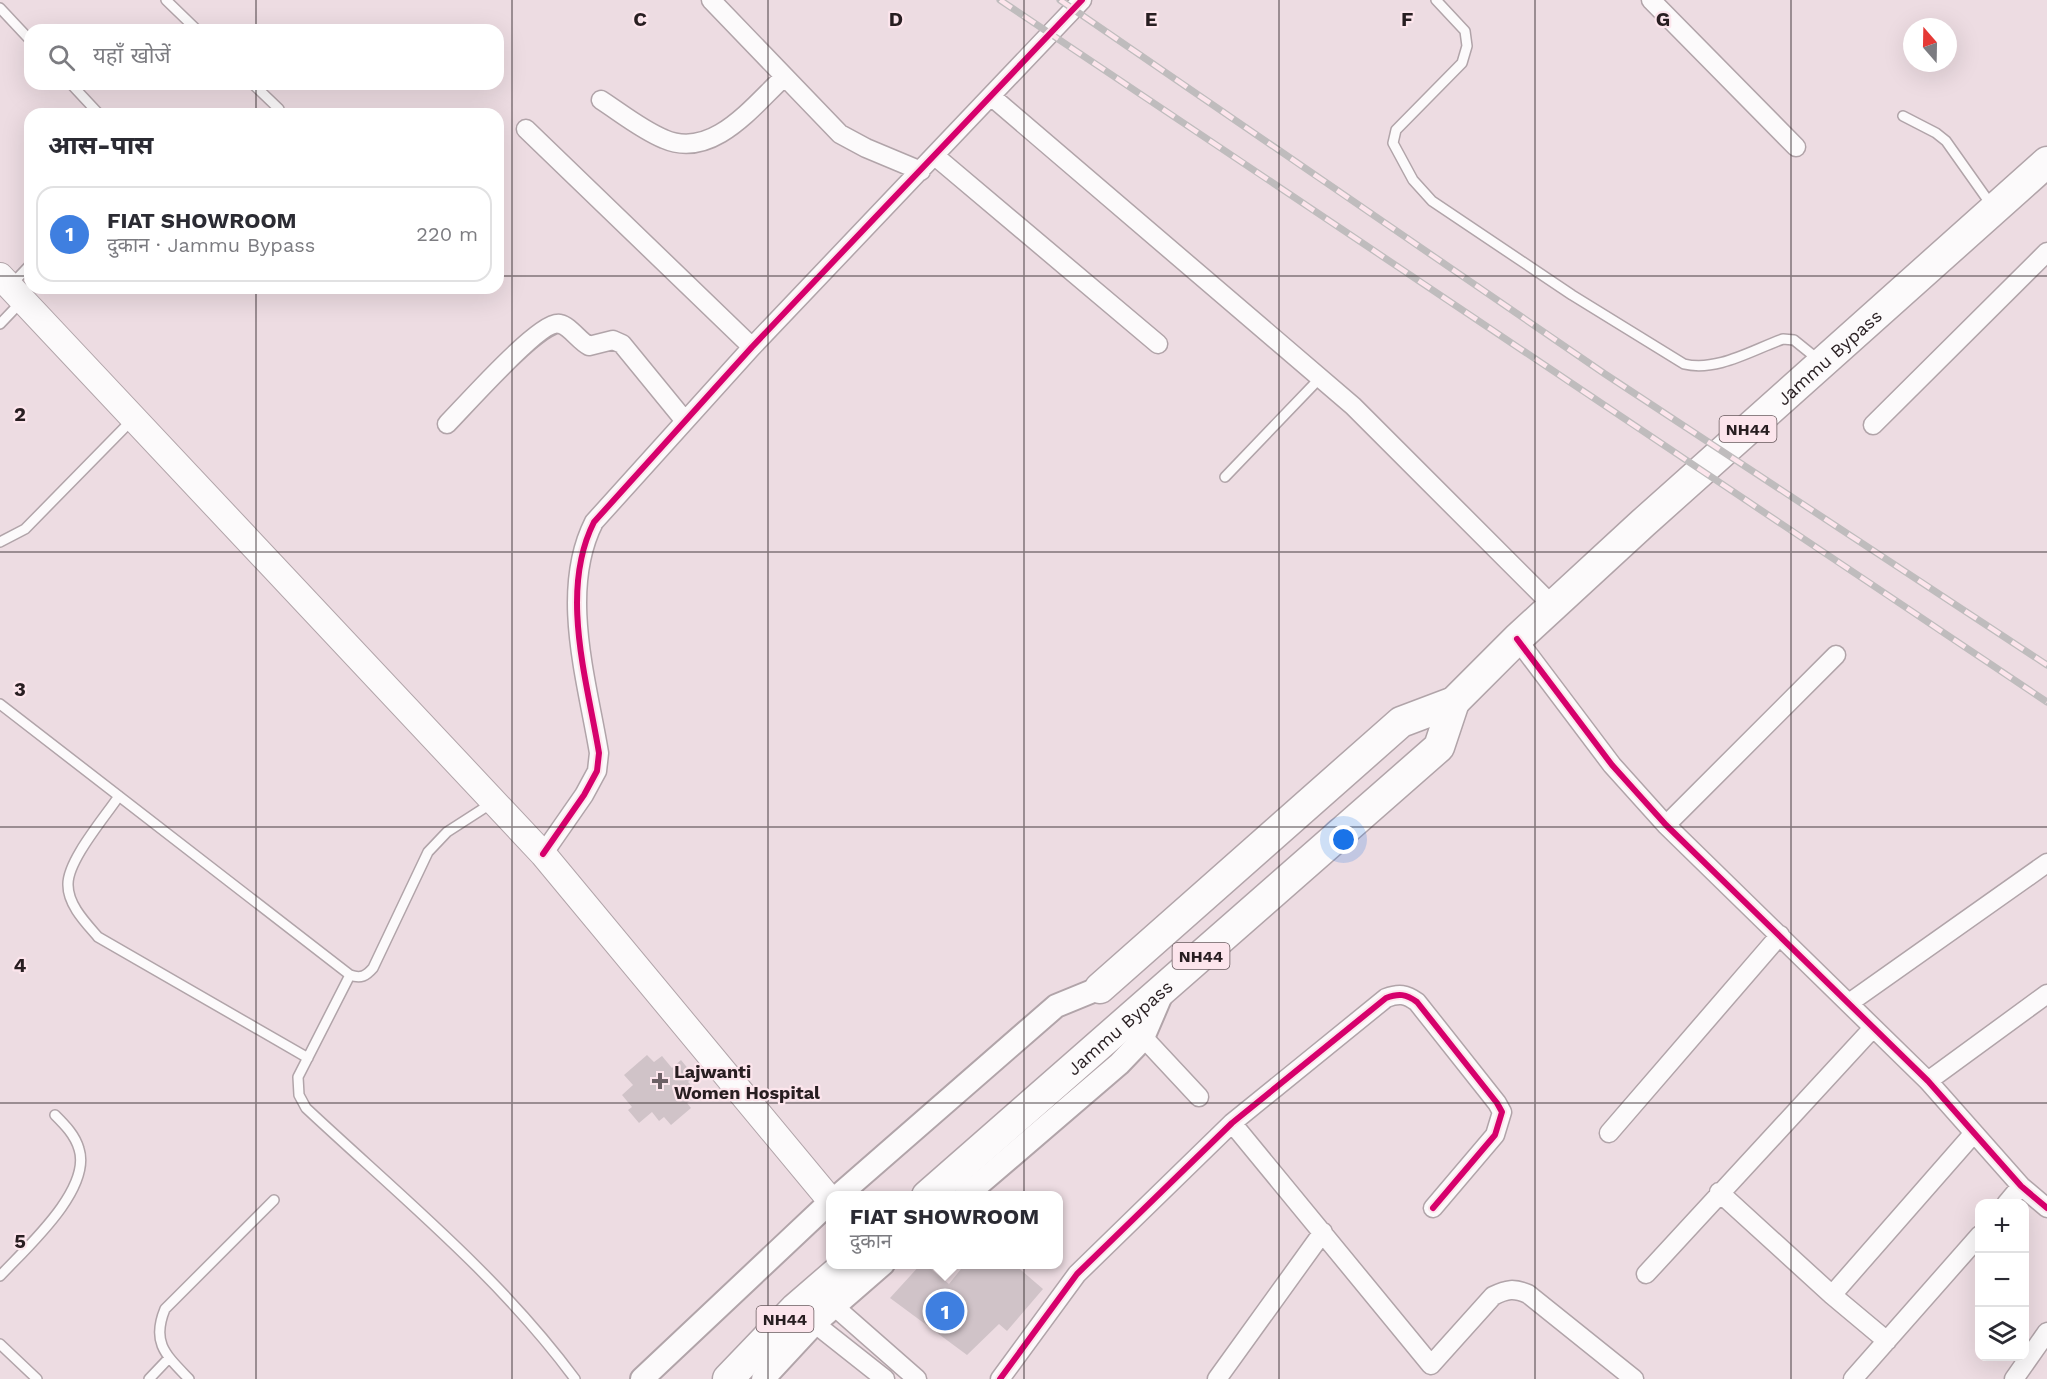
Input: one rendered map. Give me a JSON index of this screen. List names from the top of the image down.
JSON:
{
  "streets": {
    "highway": ["Jammu Bypass", "NH44"]
  },
  "places": {
    "health": ["Lajwanti Women Hospital"]
  },
  "north": "top",
  "page": {
    "search": "यहाँ खोजें",
    "heading": "आस-पास",
    "list": [
      {
        "mark": "1",
        "name": "FIAT SHOWROOM",
        "note": "दुकान · Jammu Bypass",
        "value": "220 m"
      }
    ],
    "popup": ["FIAT SHOWROOM", "दुकान"],
    "map_buttons": ["+", "−"],
    "pins": "1"
  },
  "grid": {
    "columns": [
      "C",
      "D",
      "E",
      "F",
      "G"
    ],
    "rows": [
      "2",
      "3",
      "4",
      "5"
    ]
  }
}
